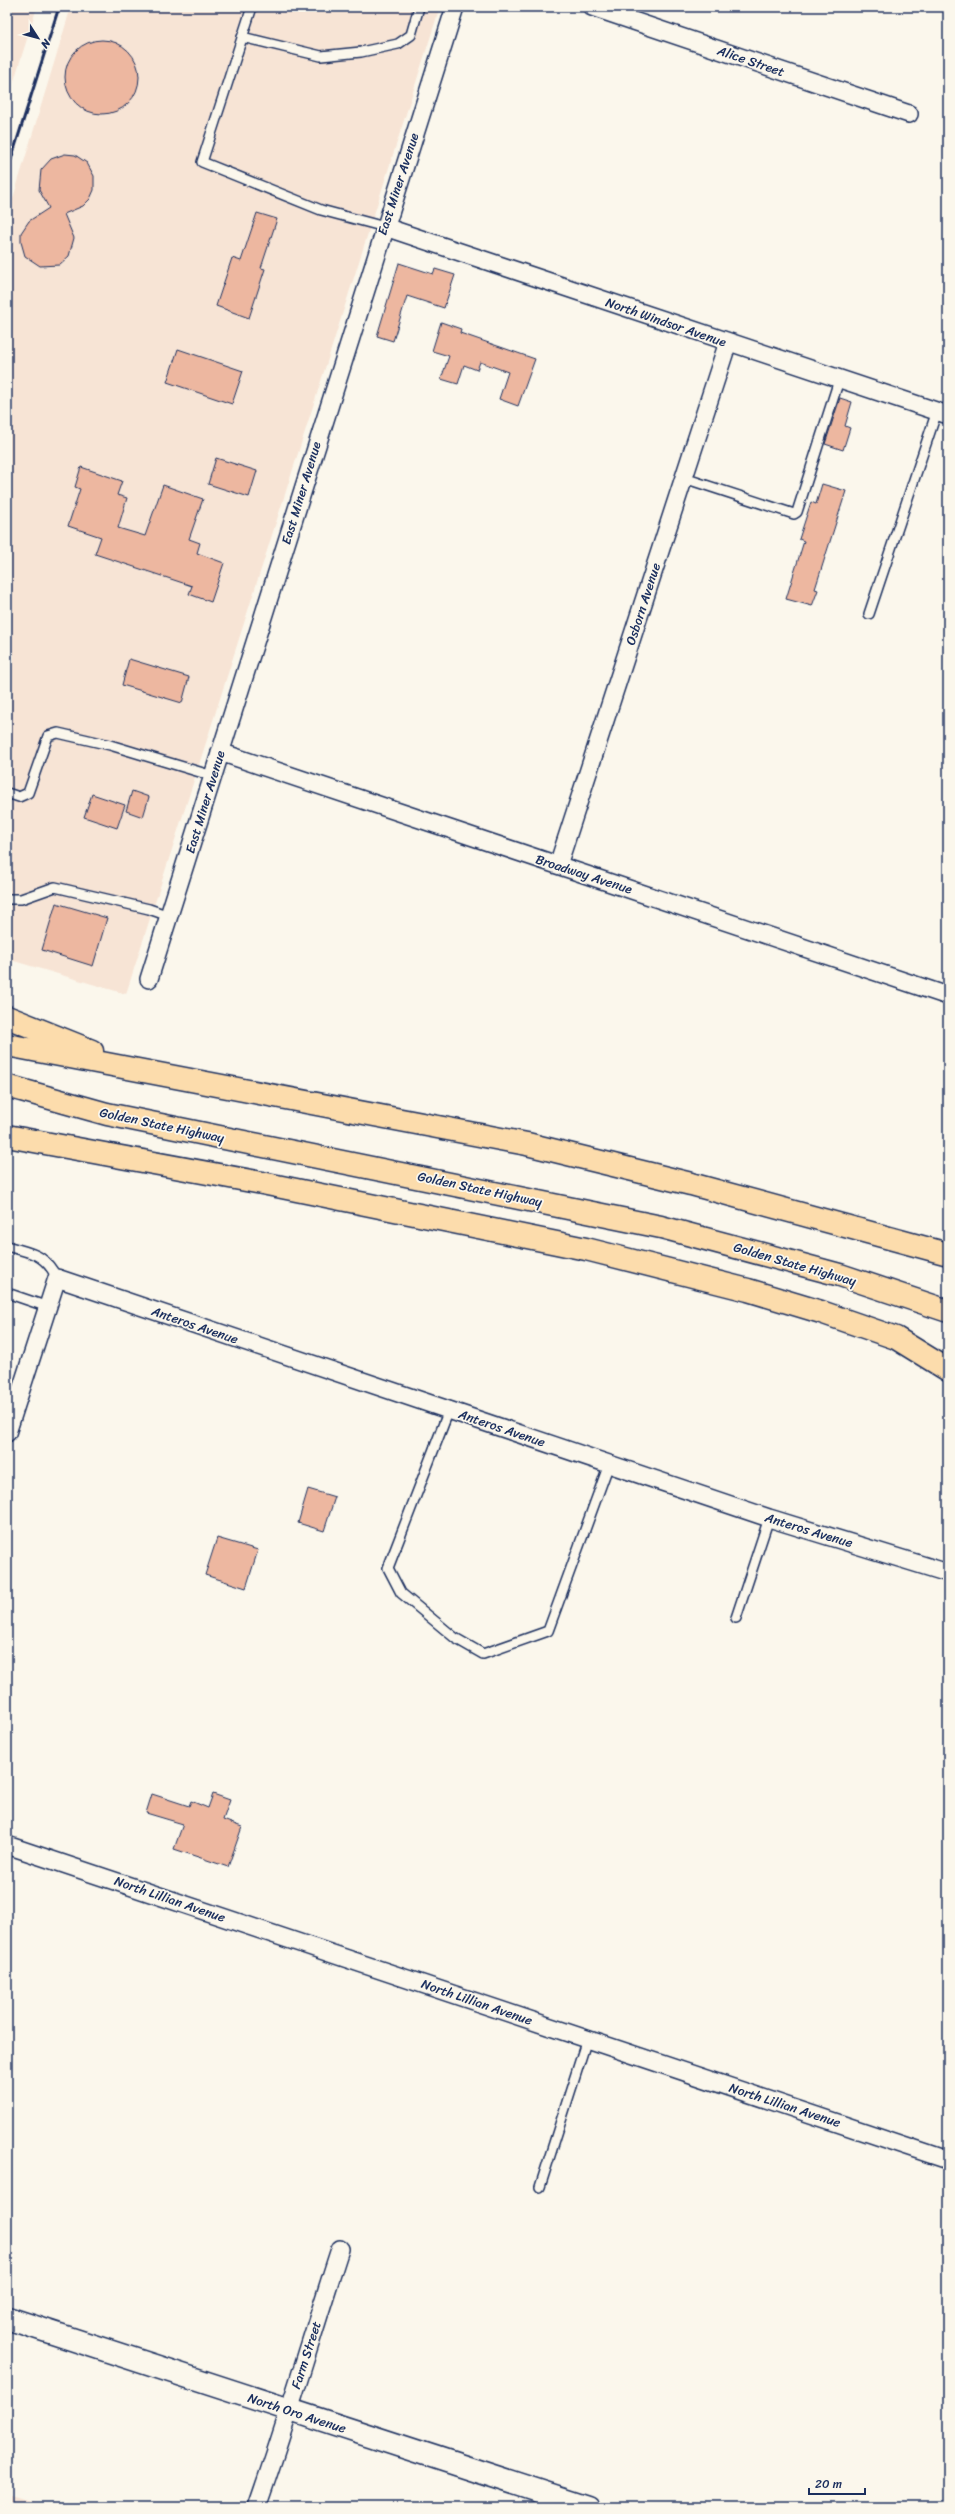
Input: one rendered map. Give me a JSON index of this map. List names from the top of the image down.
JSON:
{
  "streets": {
    "highway": ["Golden State Highway"],
    "street": [
      "Alice Street",
      "East Miner Avenue",
      "North Windsor Avenue",
      "Osborn Avenue",
      "Broadway Avenue",
      "Anteros Avenue",
      "North Lillian Avenue",
      "Farm Street",
      "North Oro Avenue"
    ]
  },
  "crossings": [
    ["East Miner Avenue", "North Windsor Avenue"],
    ["East Miner Avenue", "Broadway Avenue"],
    ["North Windsor Avenue", "Osborn Avenue"],
    ["Osborn Avenue", "Broadway Avenue"],
    ["Farm Street", "North Oro Avenue"]
  ],
  "scale_bar": "20 m",
  "north": "bottom right"
}
